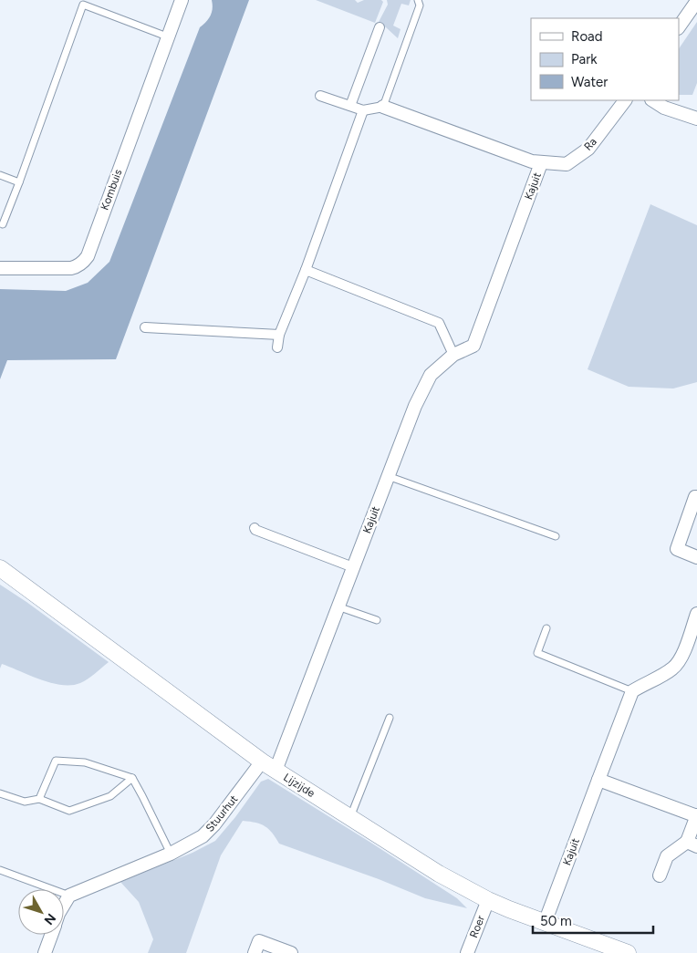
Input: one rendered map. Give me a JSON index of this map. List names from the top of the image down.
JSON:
{
  "streets": {
    "street": [
      "Ra",
      "Kajuit",
      "Kombuis",
      "Lijzijde",
      "Stuurhut",
      "Roer"
    ]
  },
  "crossings": [
    ["Ra", "Kajuit"],
    ["Kajuit", "Lijzijde"],
    ["Lijzijde", "Stuurhut"],
    ["Lijzijde", "Roer"]
  ],
  "legend": ["Road", "Park", "Water"],
  "scale_bar": "50 m",
  "north": "bottom right"
}
